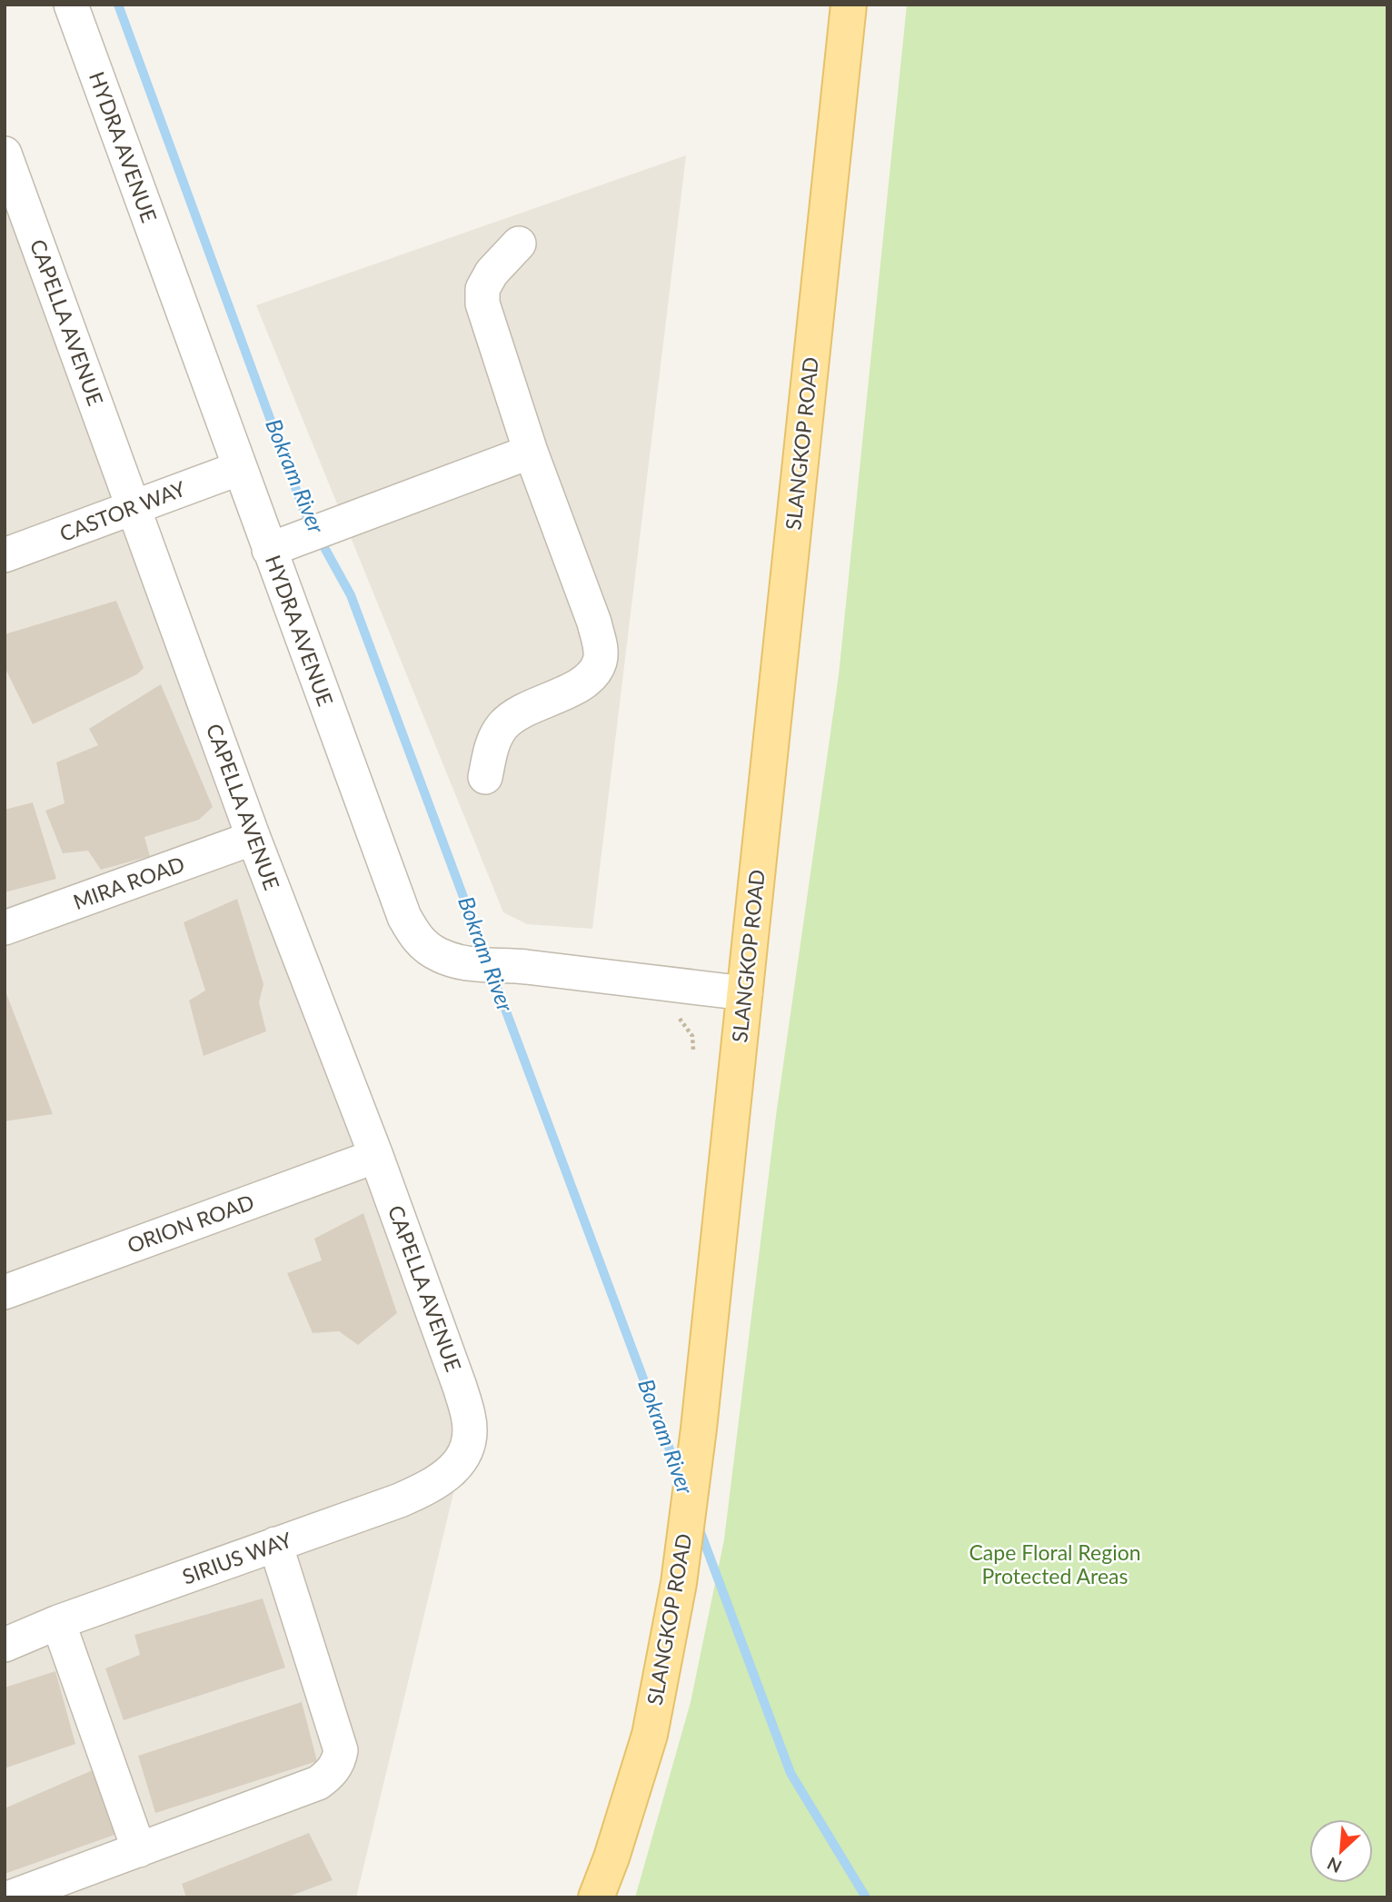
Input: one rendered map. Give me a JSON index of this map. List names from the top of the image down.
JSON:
{
  "streets": {
    "main road": ["SLANGKOP ROAD"],
    "street": [
      "HYDRA AVENUE",
      "CAPELLA AVENUE",
      "CASTOR WAY",
      "MIRA ROAD",
      "ORION ROAD",
      "SIRIUS WAY"
    ]
  },
  "crossings": [
    ["HYDRA AVENUE", "SLANGKOP ROAD"],
    ["HYDRA AVENUE", "CASTOR WAY"],
    ["CAPELLA AVENUE", "CASTOR WAY"],
    ["CAPELLA AVENUE", "MIRA ROAD"],
    ["CAPELLA AVENUE", "ORION ROAD"],
    ["CAPELLA AVENUE", "SIRIUS WAY"]
  ],
  "water": ["Bokram River"],
  "parks": ["Cape Floral Region Protected Areas"],
  "north": "bottom left"
}
